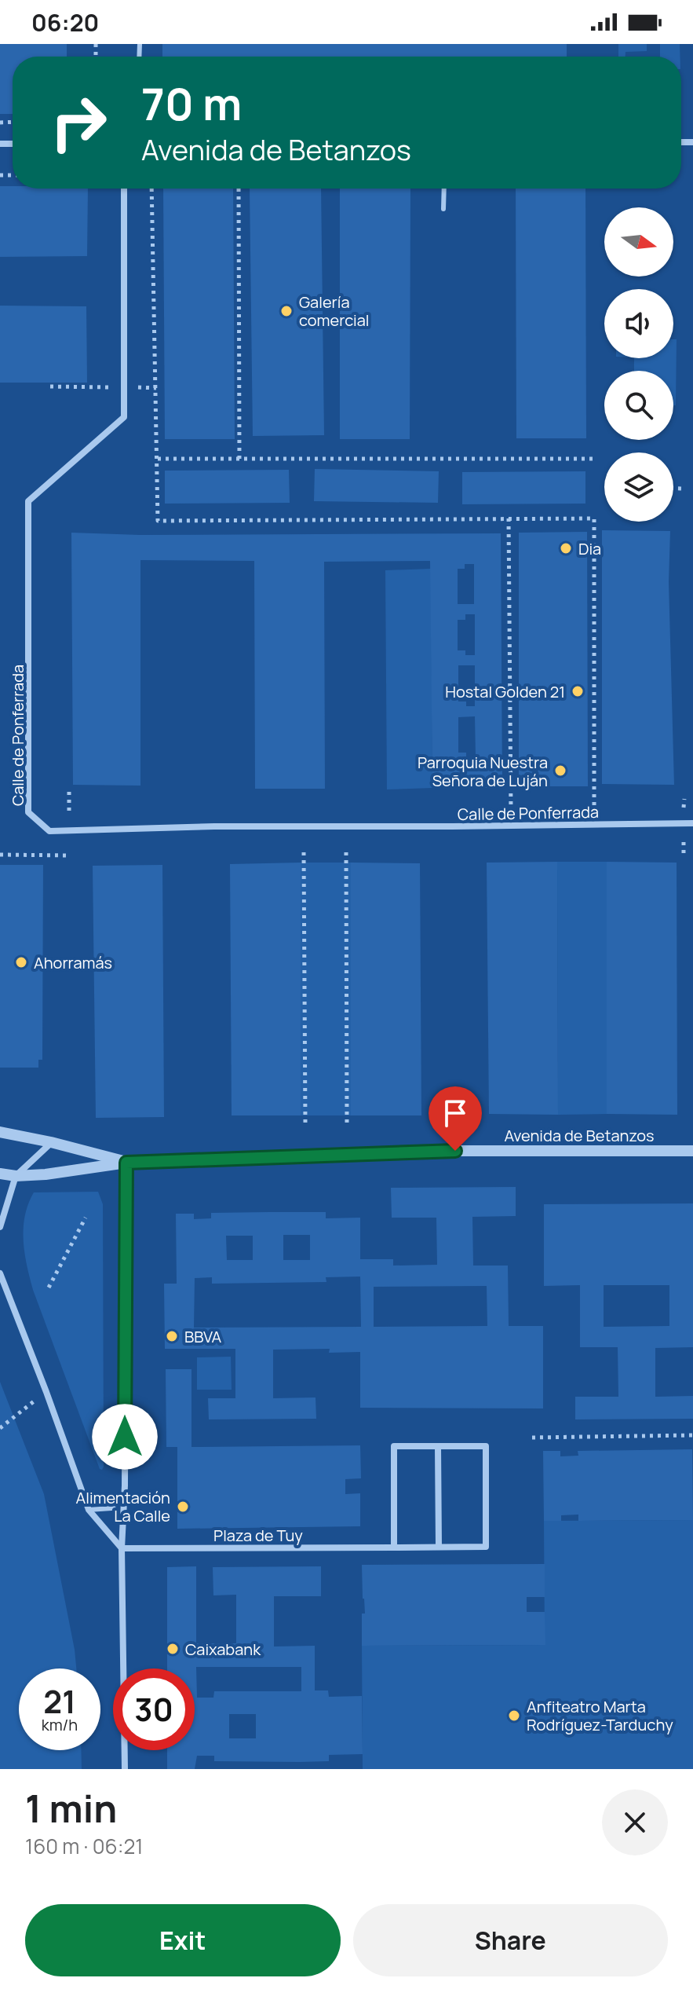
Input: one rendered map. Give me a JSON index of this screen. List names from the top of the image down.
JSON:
{
  "streets": {
    "street": ["Calle de Ponferrada", "Avenida de Betanzos", "Plaza de Tuy"]
  },
  "places": [
    "Galería comercial",
    "Dia",
    "Hostal Golden 21",
    "Parroquia Nuestra Señora de Luján",
    "Ahorramás",
    "BBVA",
    "Alimentación La Calle",
    "Caixabank",
    "Anfiteatro Marta Rodríguez-Tarduchy"
  ],
  "north": "right",
  "page": {
    "status": "06:20",
    "turn": ["70 m", "Avenida de Betanzos"],
    "speed": "21 km/h",
    "limit": "30",
    "heading": ["1 min", "160 m · 06:21"],
    "buttons": ["Exit", "Share"]
  }
}
